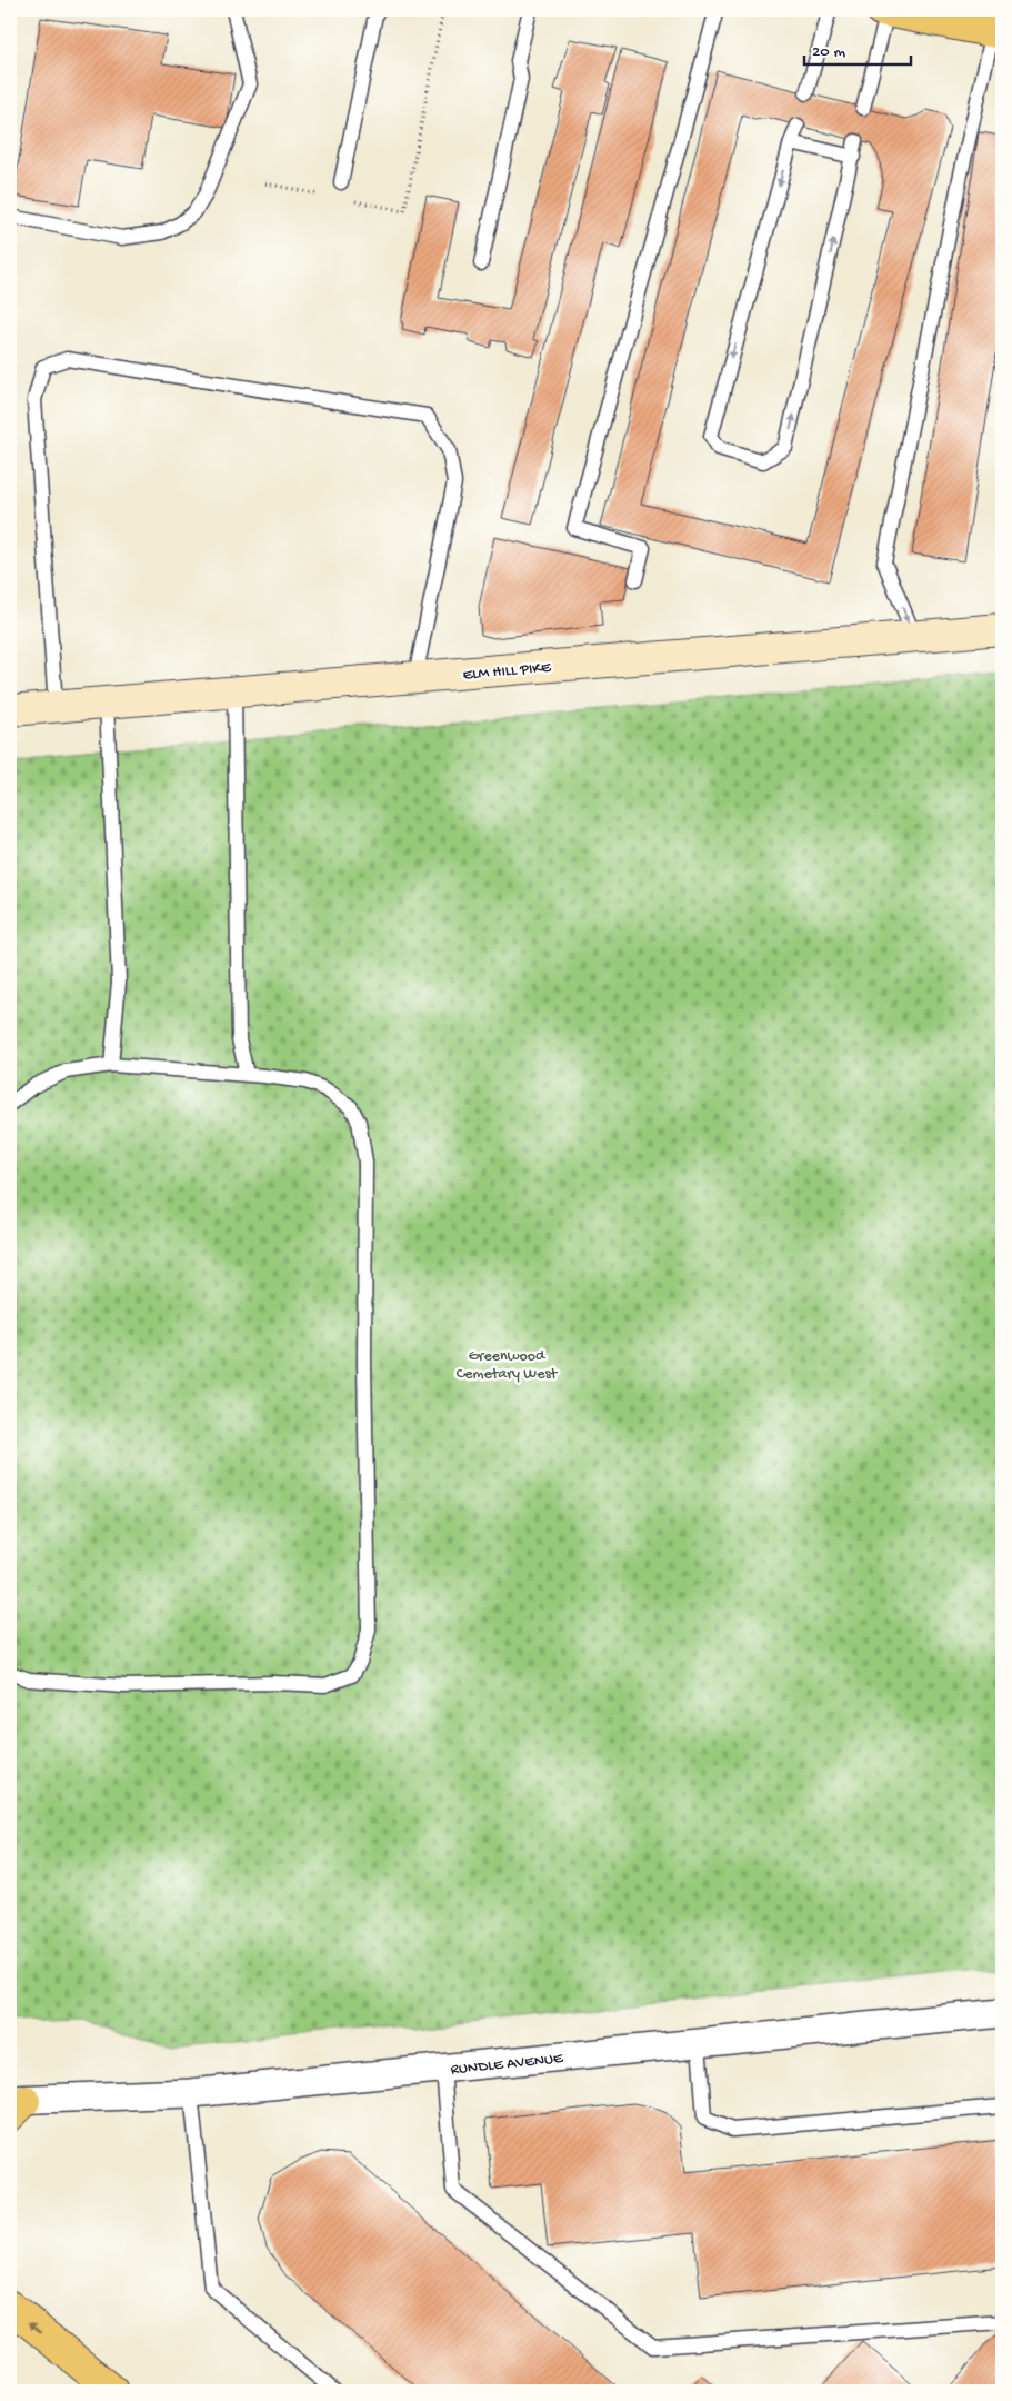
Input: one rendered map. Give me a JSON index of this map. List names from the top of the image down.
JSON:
{
  "streets": {
    "main road": ["ELM HILL PIKE"],
    "street": ["RUNDLE AVENUE"]
  },
  "parks": ["Greenwood Cemetary West"],
  "scale_bar": "20 m"
}
